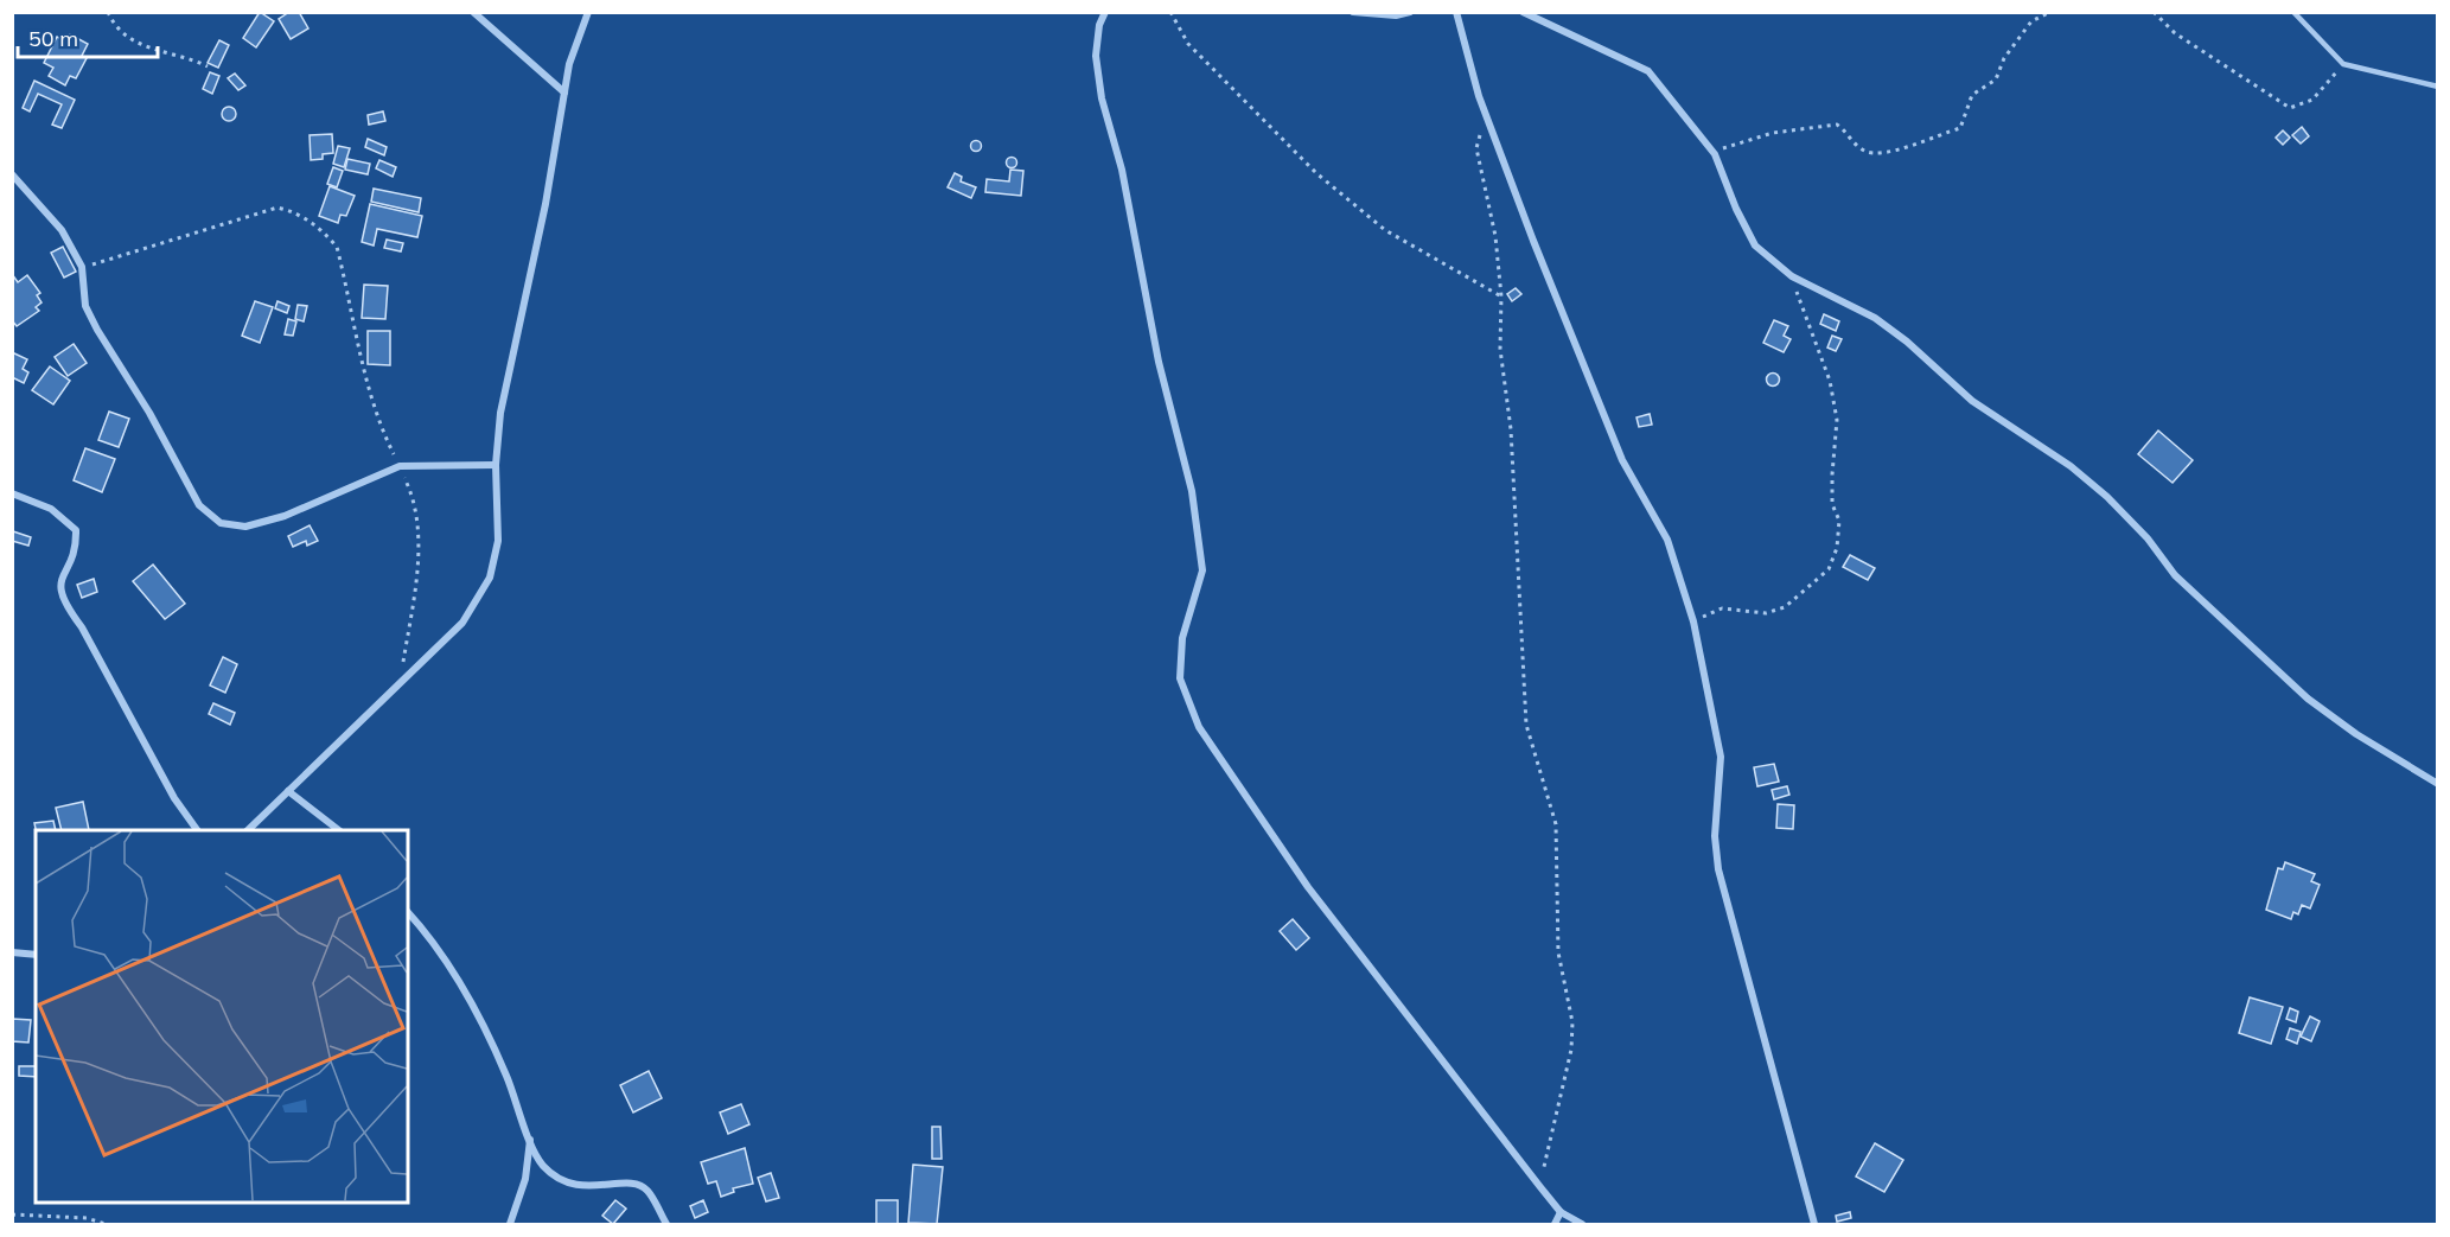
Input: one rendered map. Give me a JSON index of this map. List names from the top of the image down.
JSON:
{
  "scale_bar": "50 m"
}
